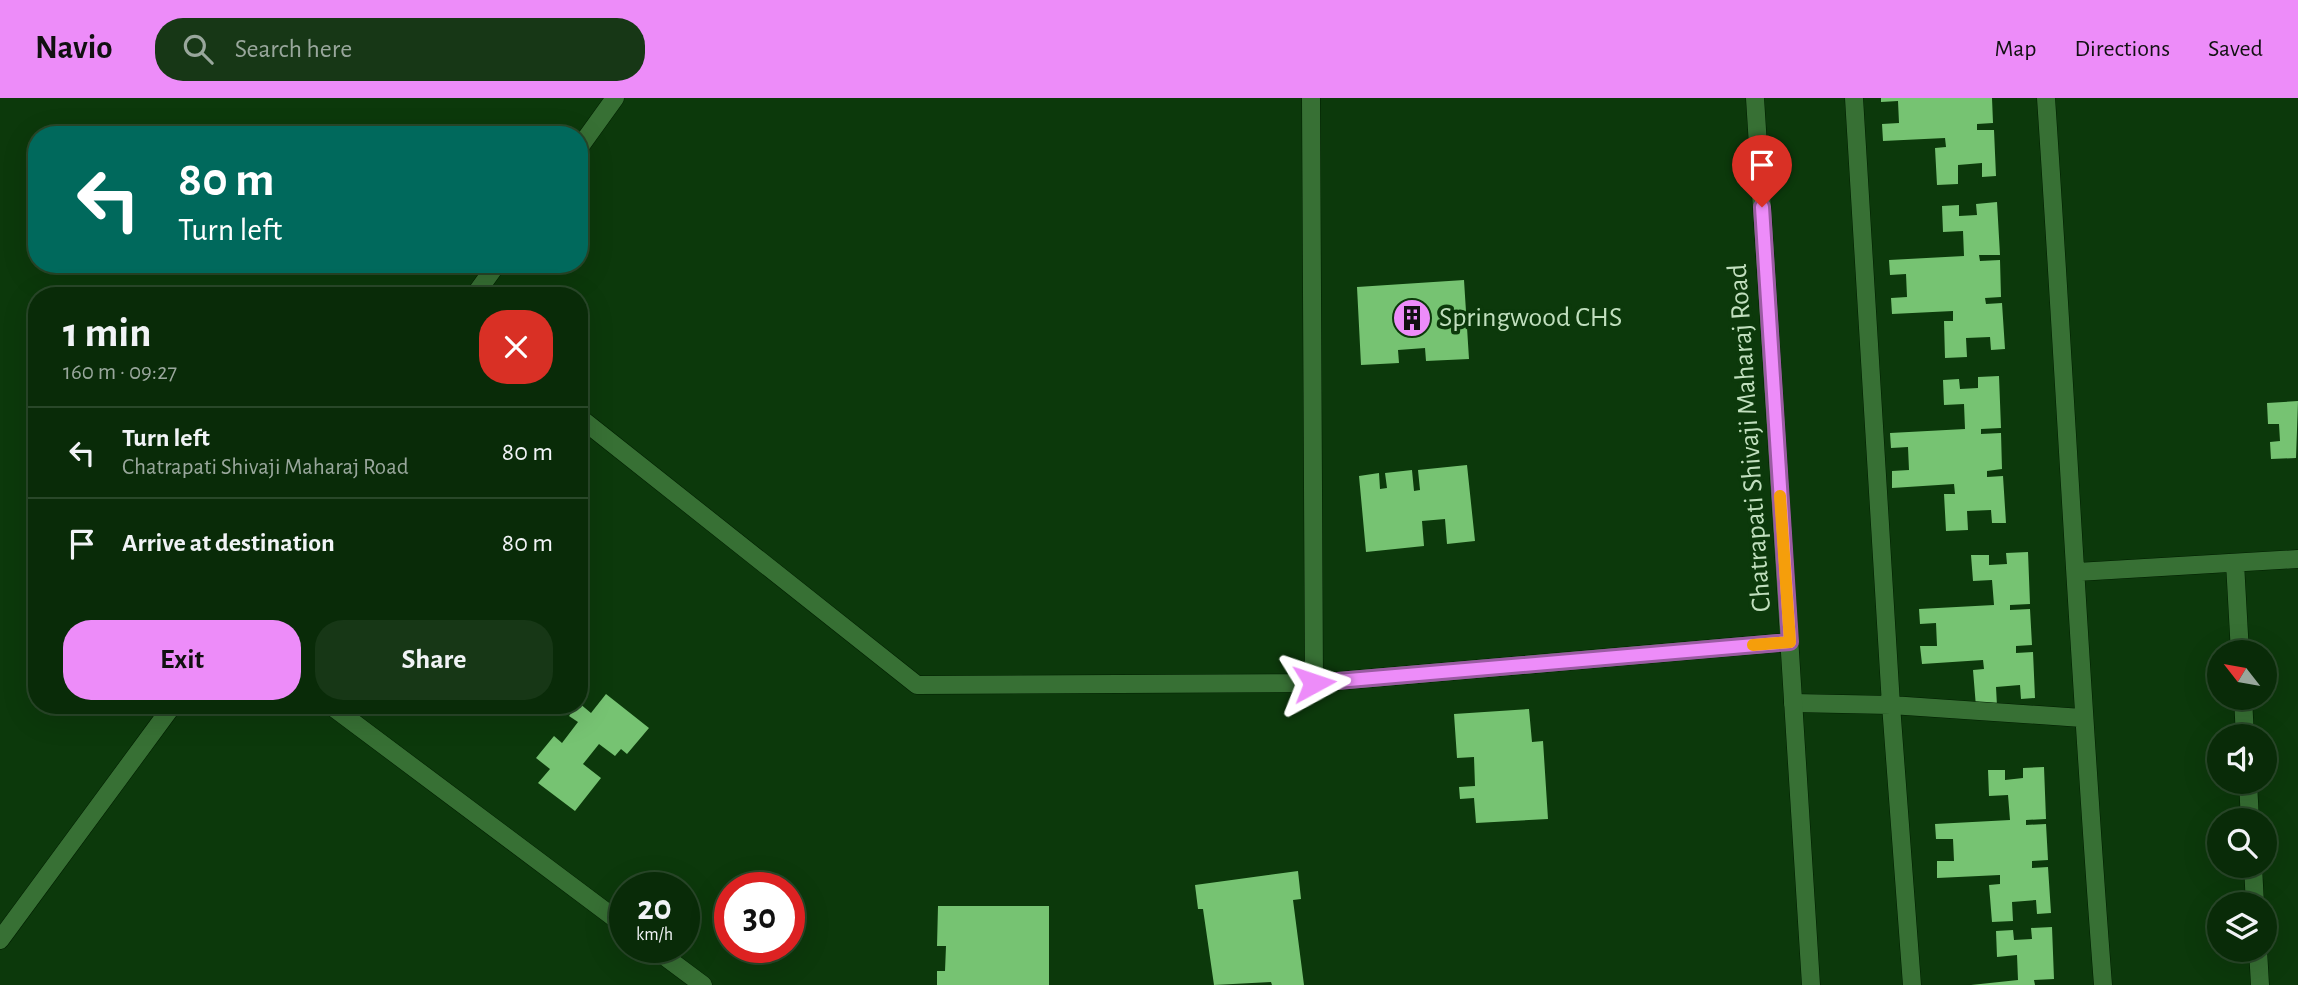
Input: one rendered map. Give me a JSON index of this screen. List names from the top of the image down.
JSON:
{
  "streets": {
    "street": ["Chatrapati Shivaji Maharaj Road"]
  },
  "places": {
    "building": ["Springwood CHS"]
  },
  "north": "top left",
  "page": {
    "header": "Navio",
    "search": "Search here",
    "nav": ["Map", "Directions", "Saved"],
    "turn": ["80 m", "Turn left"],
    "heading": ["1 min", "160 m · 09:27"],
    "list": [
      {
        "name": "Turn left",
        "note": "Chatrapati Shivaji Maharaj Road",
        "value": "80 m"
      },
      {
        "name": "Arrive at destination",
        "value": "80 m"
      }
    ],
    "buttons": ["Exit", "Share"],
    "speed": "20 km/h",
    "limit": "30"
  }
}
